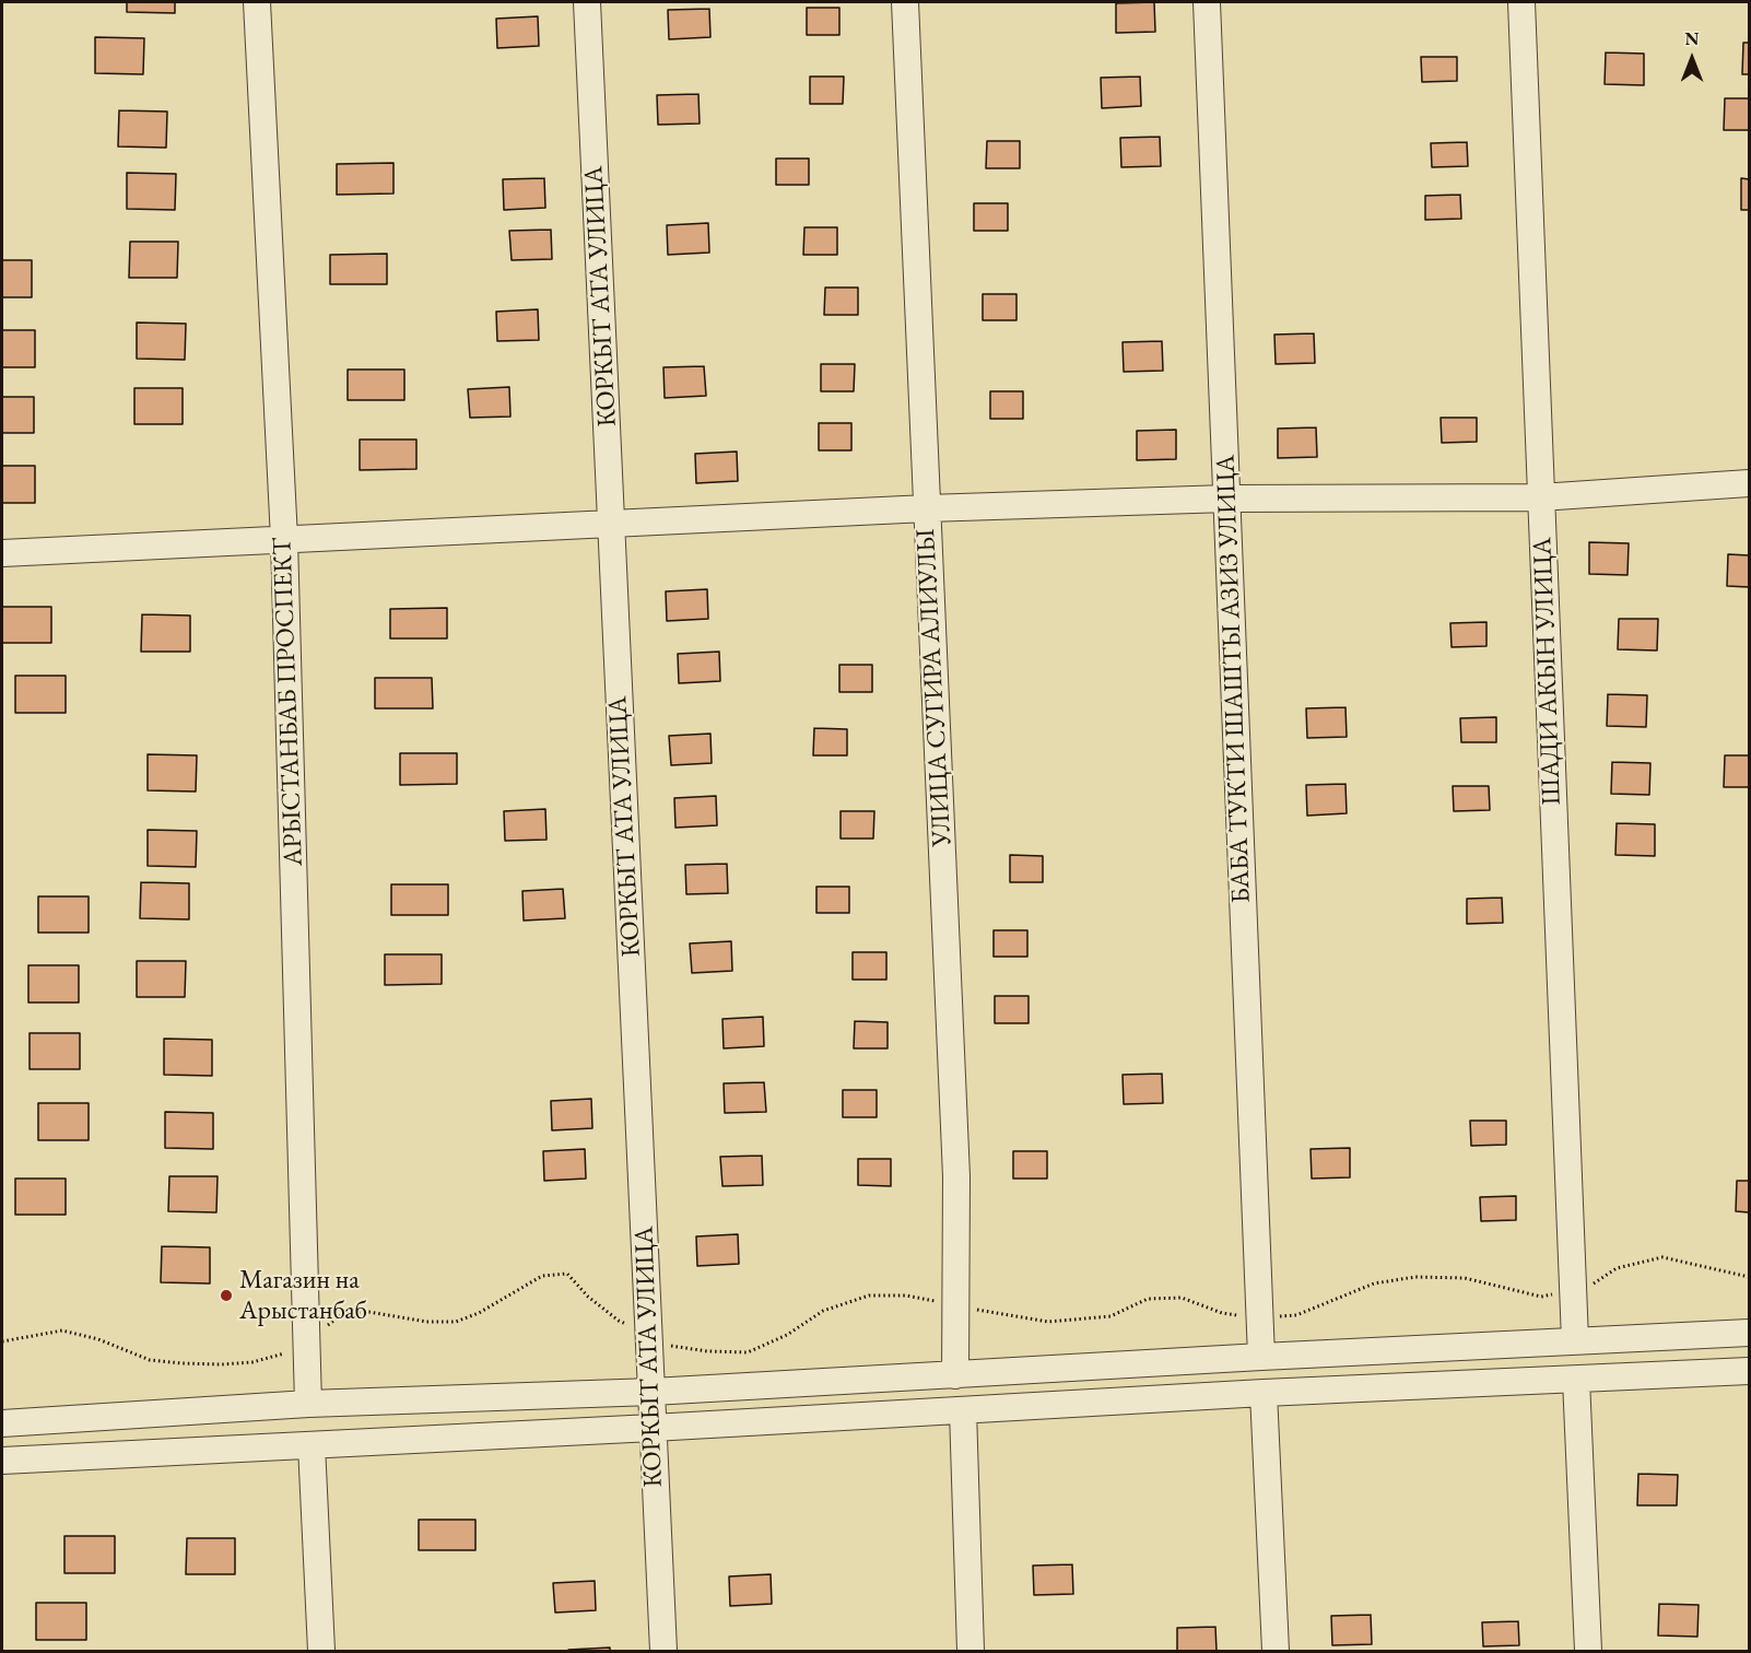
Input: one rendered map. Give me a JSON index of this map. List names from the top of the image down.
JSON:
{
  "streets": {
    "street": [
      "КОРКЫТ АТА УЛИЦА",
      "ШАДИ АКЫН УЛИЦА",
      "БАБА ТУКТИ ШАШТЫ АЗИЗ УЛИЦА",
      "УЛИЦА СУГИРА АЛИУЛЫ",
      "АРЫСТАНБАБ ПРОСПЕКТ"
    ]
  },
  "places": ["Магазин на Арыстанбаб"],
  "north": "top"
}
